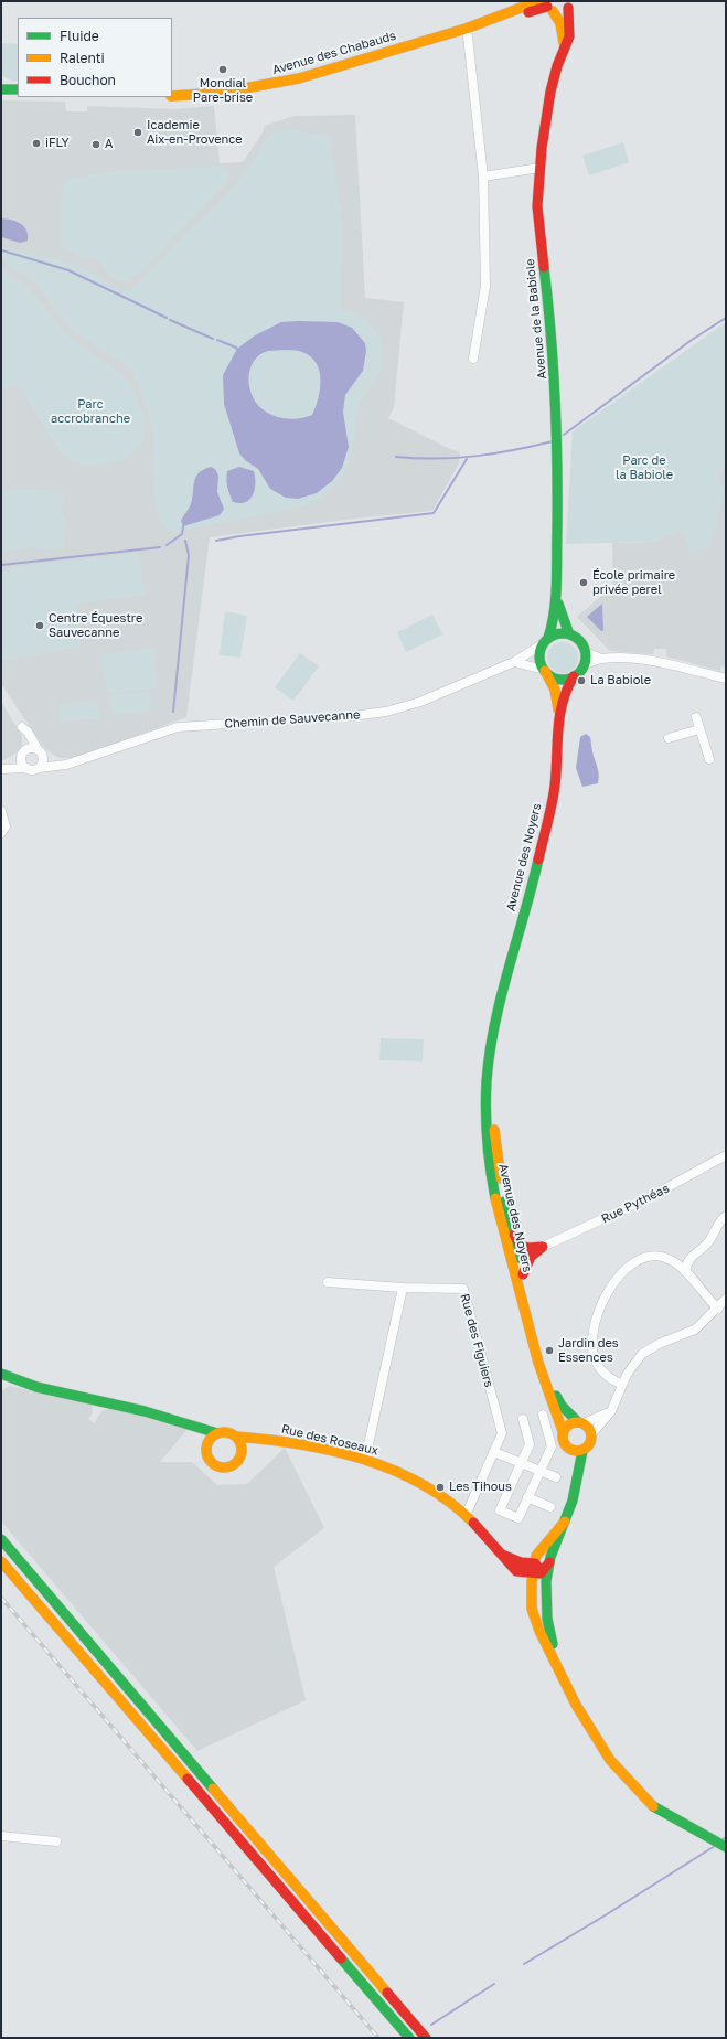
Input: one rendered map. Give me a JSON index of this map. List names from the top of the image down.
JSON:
{
  "streets": {
    "main road": [
      "Avenue des Chabauds",
      "Avenue de la Babiole",
      "Avenue des Noyers",
      "Rue des Roseaux"
    ],
    "street": ["Chemin de Sauvecanne", "Rue Pythéas", "Rue des Figuiers"]
  },
  "crossings": [
    ["Avenue des Chabauds", "Avenue de la Babiole"],
    ["Avenue de la Babiole", "Chemin de Sauvecanne"],
    ["Avenue de la Babiole", "Avenue des Noyers"],
    ["Chemin de Sauvecanne", "Avenue des Noyers"],
    ["Rue des Figuiers", "Rue des Roseaux"]
  ],
  "parks": ["Parc accrobranche", "Parc de la Babiole"],
  "places": [
    "Mondial Pare-brise",
    "Icademie Aix-en-Provence",
    "iFLY",
    "A",
    "École primaire privée perel",
    "Centre Équestre Sauvecanne",
    "La Babiole",
    "Jardin des Essences",
    "Les Tihous"
  ],
  "legend": ["Fluide", "Ralenti", "Bouchon"]
}
